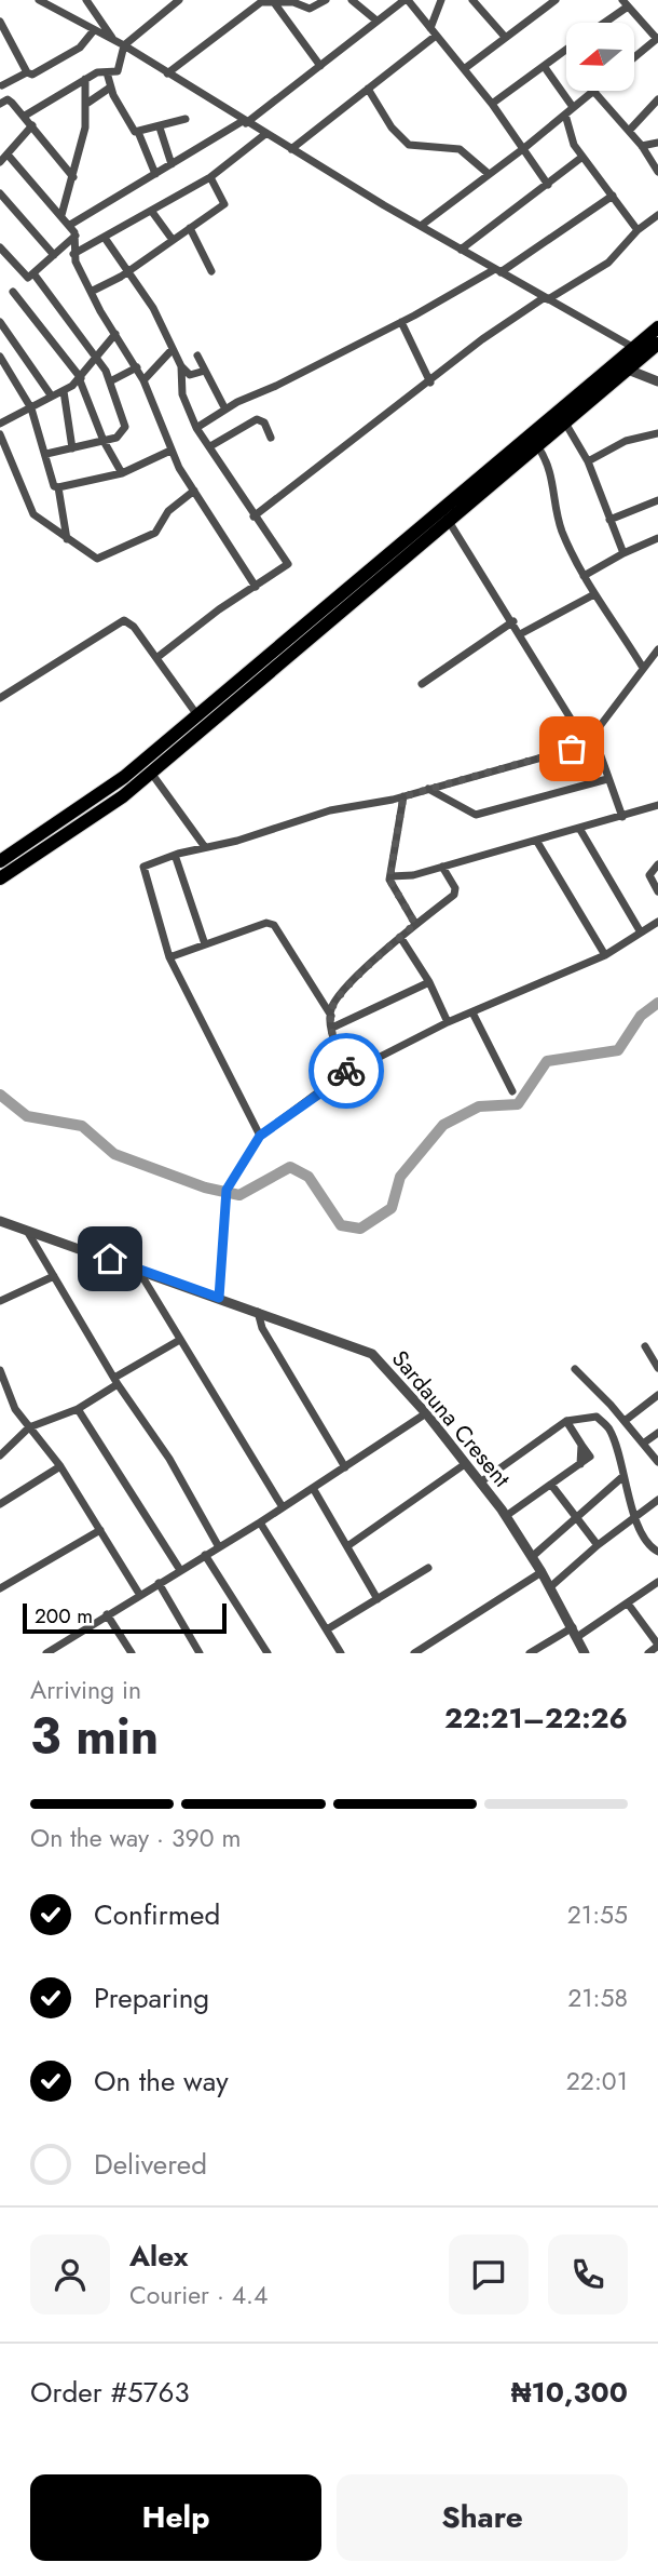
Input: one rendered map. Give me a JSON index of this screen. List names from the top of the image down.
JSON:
{
  "streets": {
    "street": ["Sardauna Cresent"]
  },
  "scale_bar": "200 m",
  "north": "left",
  "page": {
    "scale": "200 m",
    "heading": ["3 min", "Arriving in", "22:21–22:26"],
    "panel": [
      "Alex",
      "Courier · 4.4",
      "Order #5763",
      "₦10,300"
    ],
    "bar": "On the way · 390 m",
    "list": [
      ["Confirmed", "21:55"],
      ["Preparing", "21:58"],
      ["On the way", "22:01"],
      "Delivered"
    ],
    "buttons": ["Help", "Share"]
  }
}
